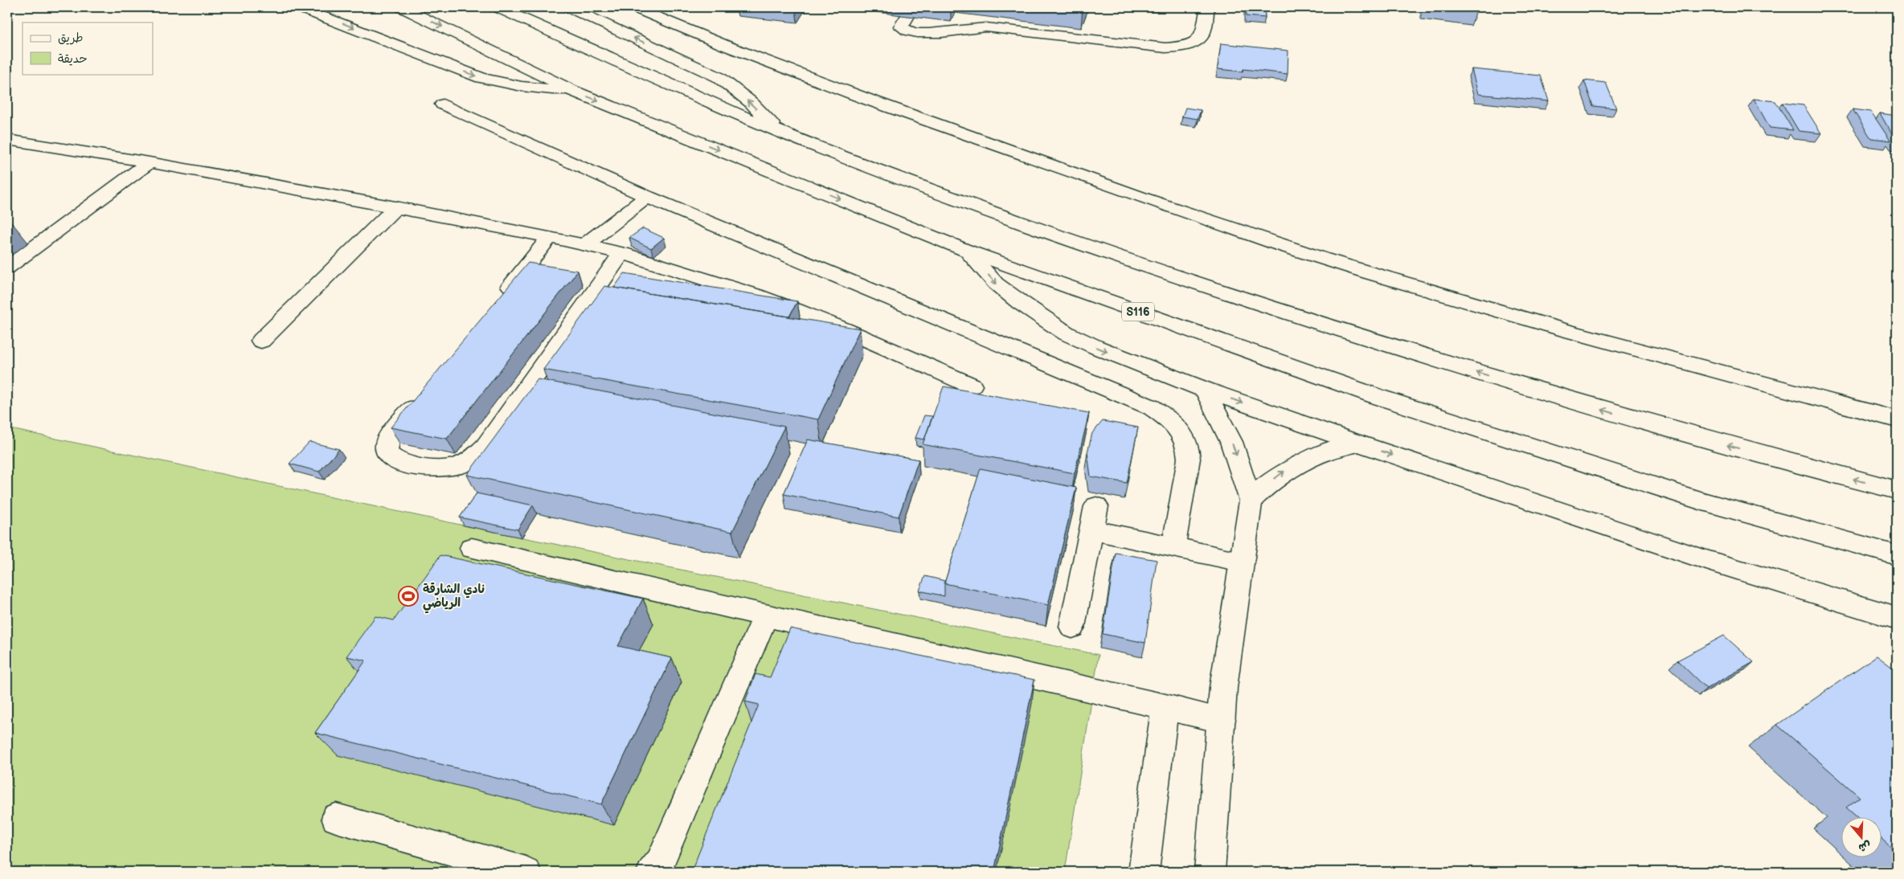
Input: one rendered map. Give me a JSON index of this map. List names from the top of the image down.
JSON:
{
  "streets": {
    "main road": ["S116"]
  },
  "places": {
    "sports": ["نادي الشارقة الرياضي"]
  },
  "legend": ["طريق", "حديقة"],
  "north": "bottom"
}
